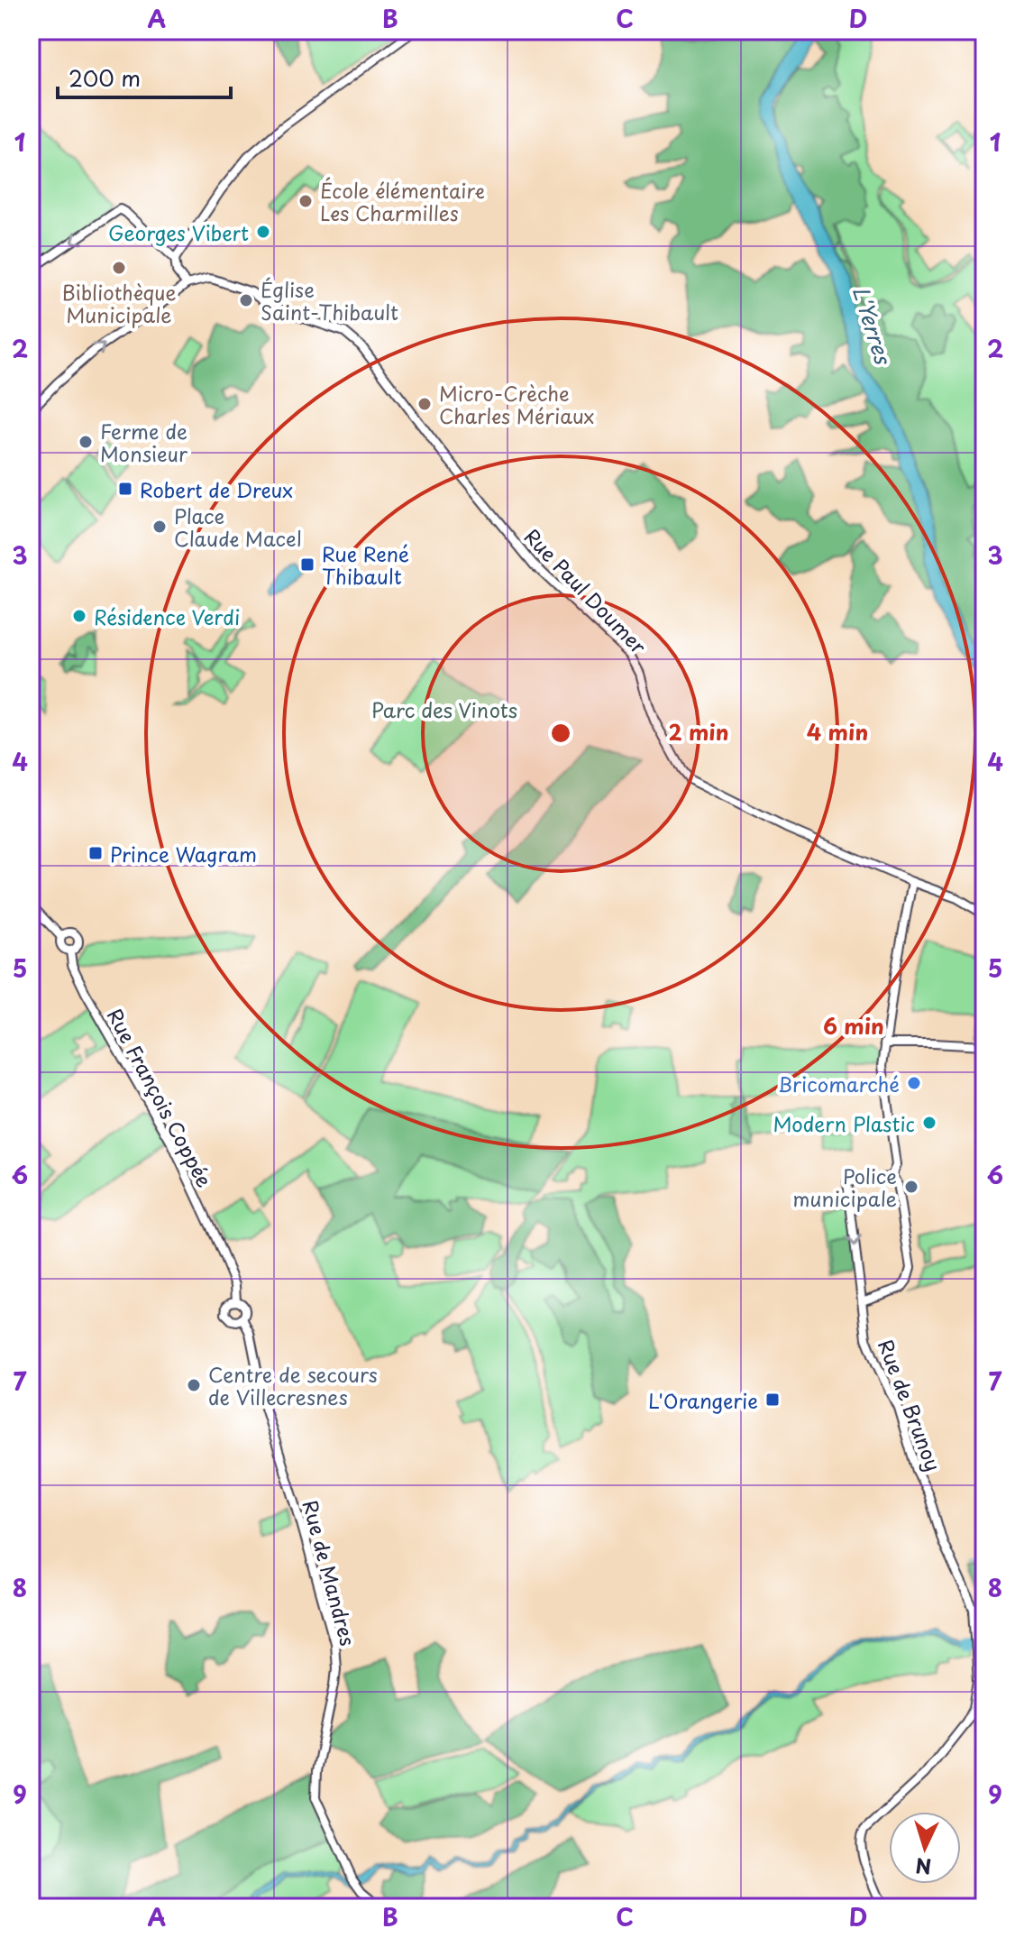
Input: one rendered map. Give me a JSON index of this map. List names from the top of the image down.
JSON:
{
  "streets": {
    "street": [
      "Rue Paul Doumer",
      "Rue François Coppée",
      "Rue de Brunoy",
      "Rue de Mandres"
    ]
  },
  "crossings": [
    ["Rue François Coppée", "Rue de Mandres"]
  ],
  "water": ["L'Yerres"],
  "parks": ["Parc des Vinots"],
  "places": {
    "other": [
      "École élémentaire Les Charmilles",
      "Georges Vibert",
      "Bibliothèque Municipale",
      "Église Saint-Thibault",
      "Micro-Crèche Charles Mériaux",
      "Ferme de Monsieur",
      "Place Claude Macel",
      "Résidence Verdi",
      "Bricomarché",
      "Modern Plastic",
      "Police municipale",
      "Centre de secours de Villecresnes"
    ],
    "transit": [
      "Robert de Dreux",
      "Rue René Thibault",
      "Prince Wagram",
      "L'Orangerie"
    ]
  },
  "scale_bar": "200 m",
  "north": "bottom",
  "grid": {
    "columns": [
      "A",
      "B",
      "C",
      "D"
    ],
    "rows": [
      "1",
      "2",
      "3",
      "4",
      "5",
      "6",
      "7",
      "8",
      "9"
    ]
  },
  "rings": ["2 min", "4 min", "6 min"]
}
